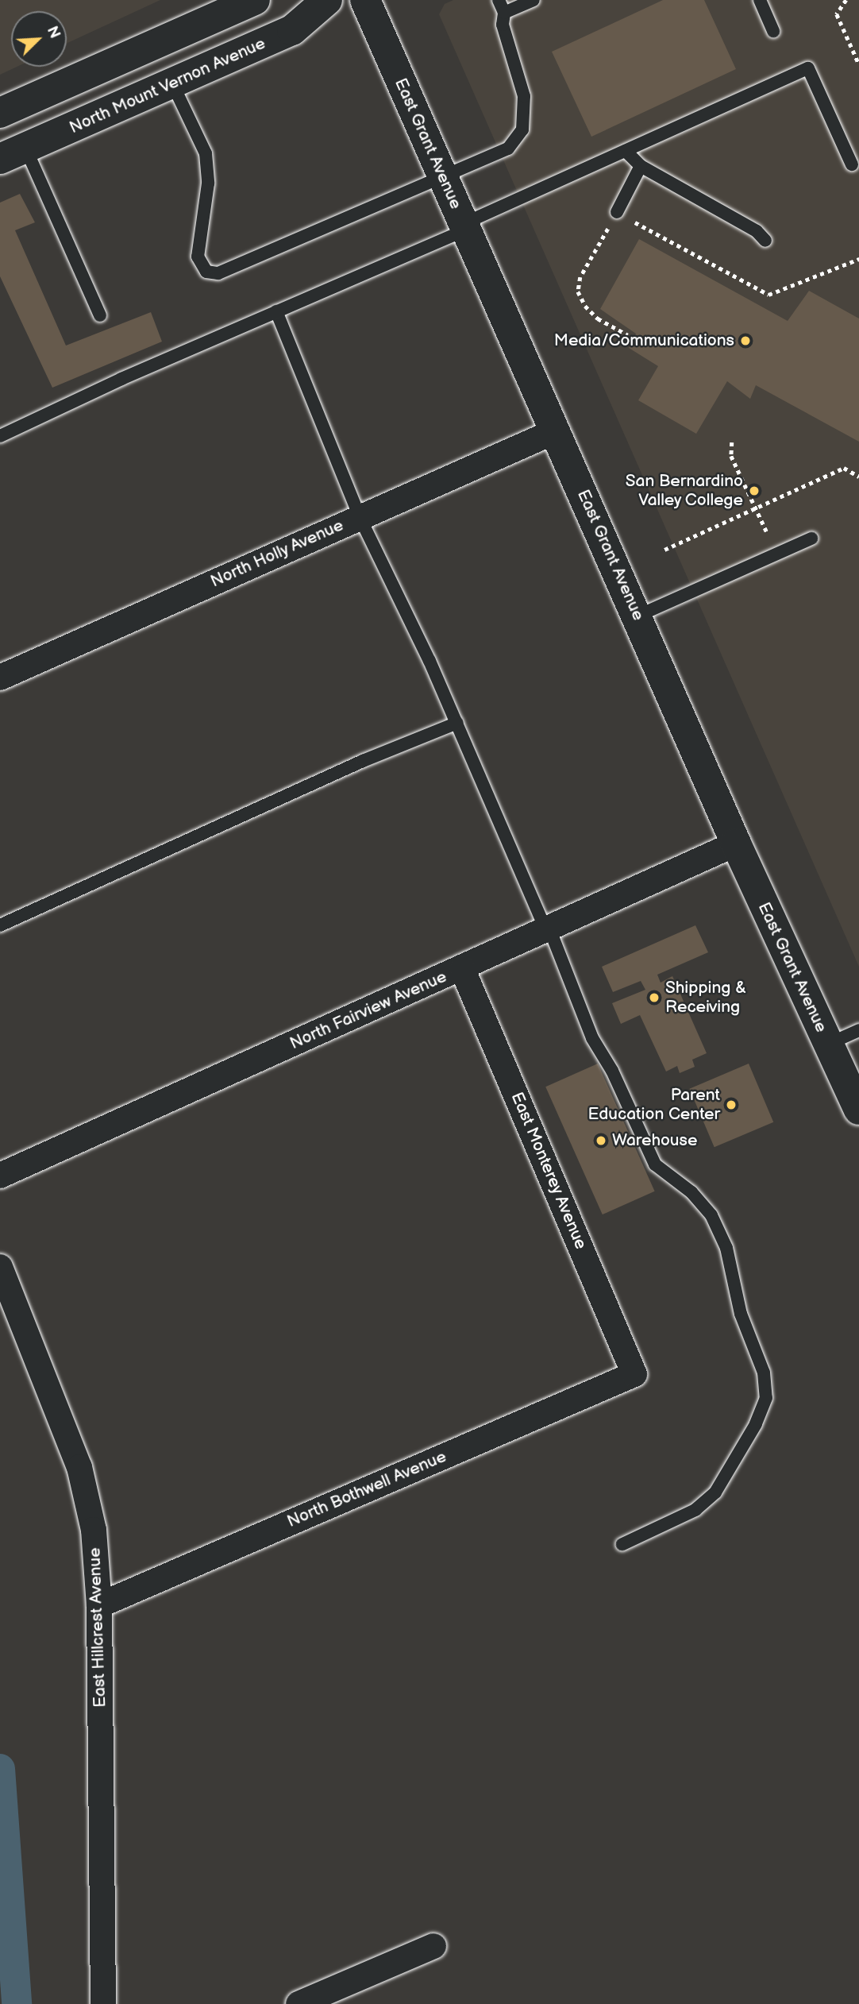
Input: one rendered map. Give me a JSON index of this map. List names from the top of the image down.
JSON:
{
  "streets": {
    "street": [
      "North Mount Vernon Avenue",
      "East Grant Avenue",
      "North Holly Avenue",
      "North Fairview Avenue",
      "East Monterey Avenue",
      "North Bothwell Avenue",
      "East Hillcrest Avenue"
    ]
  },
  "crossings": [
    ["East Grant Avenue", "North Holly Avenue"],
    ["East Grant Avenue", "North Fairview Avenue"],
    ["North Fairview Avenue", "East Monterey Avenue"],
    ["East Monterey Avenue", "North Bothwell Avenue"],
    ["North Bothwell Avenue", "East Hillcrest Avenue"]
  ],
  "places": [
    "Media/Communications",
    "San Bernardino Valley College",
    "Shipping & Receiving",
    "Parent Education Center",
    "Warehouse"
  ],
  "north": "top right"
}
